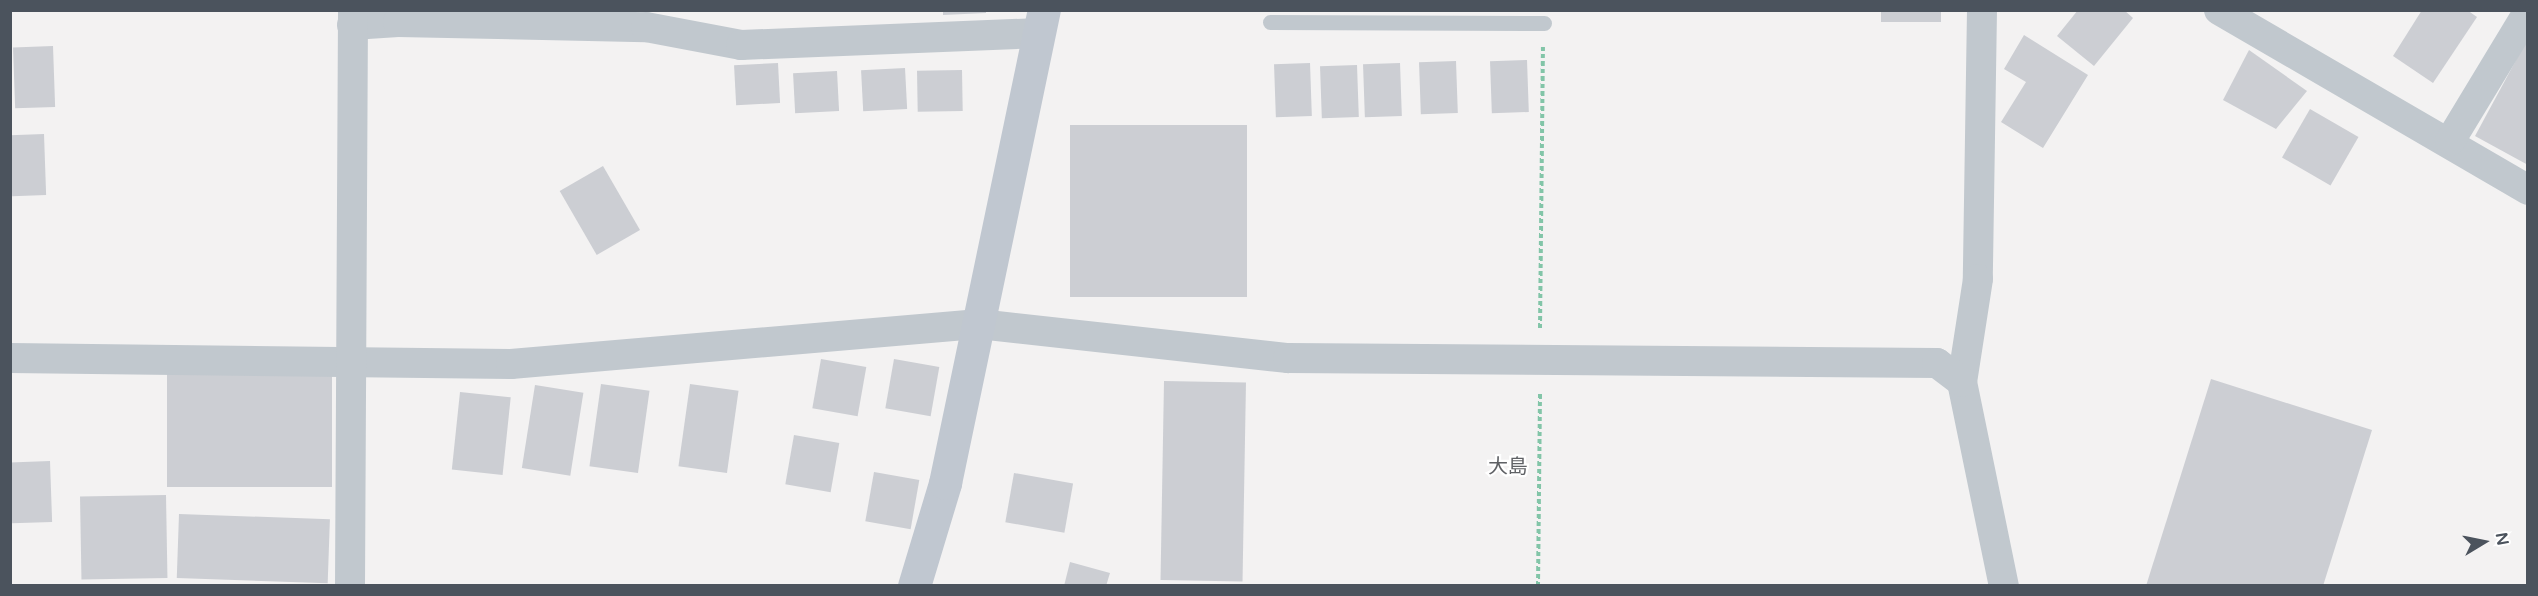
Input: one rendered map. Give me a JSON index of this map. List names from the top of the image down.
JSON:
{
  "districts": ["大島"],
  "north": "right"
}
